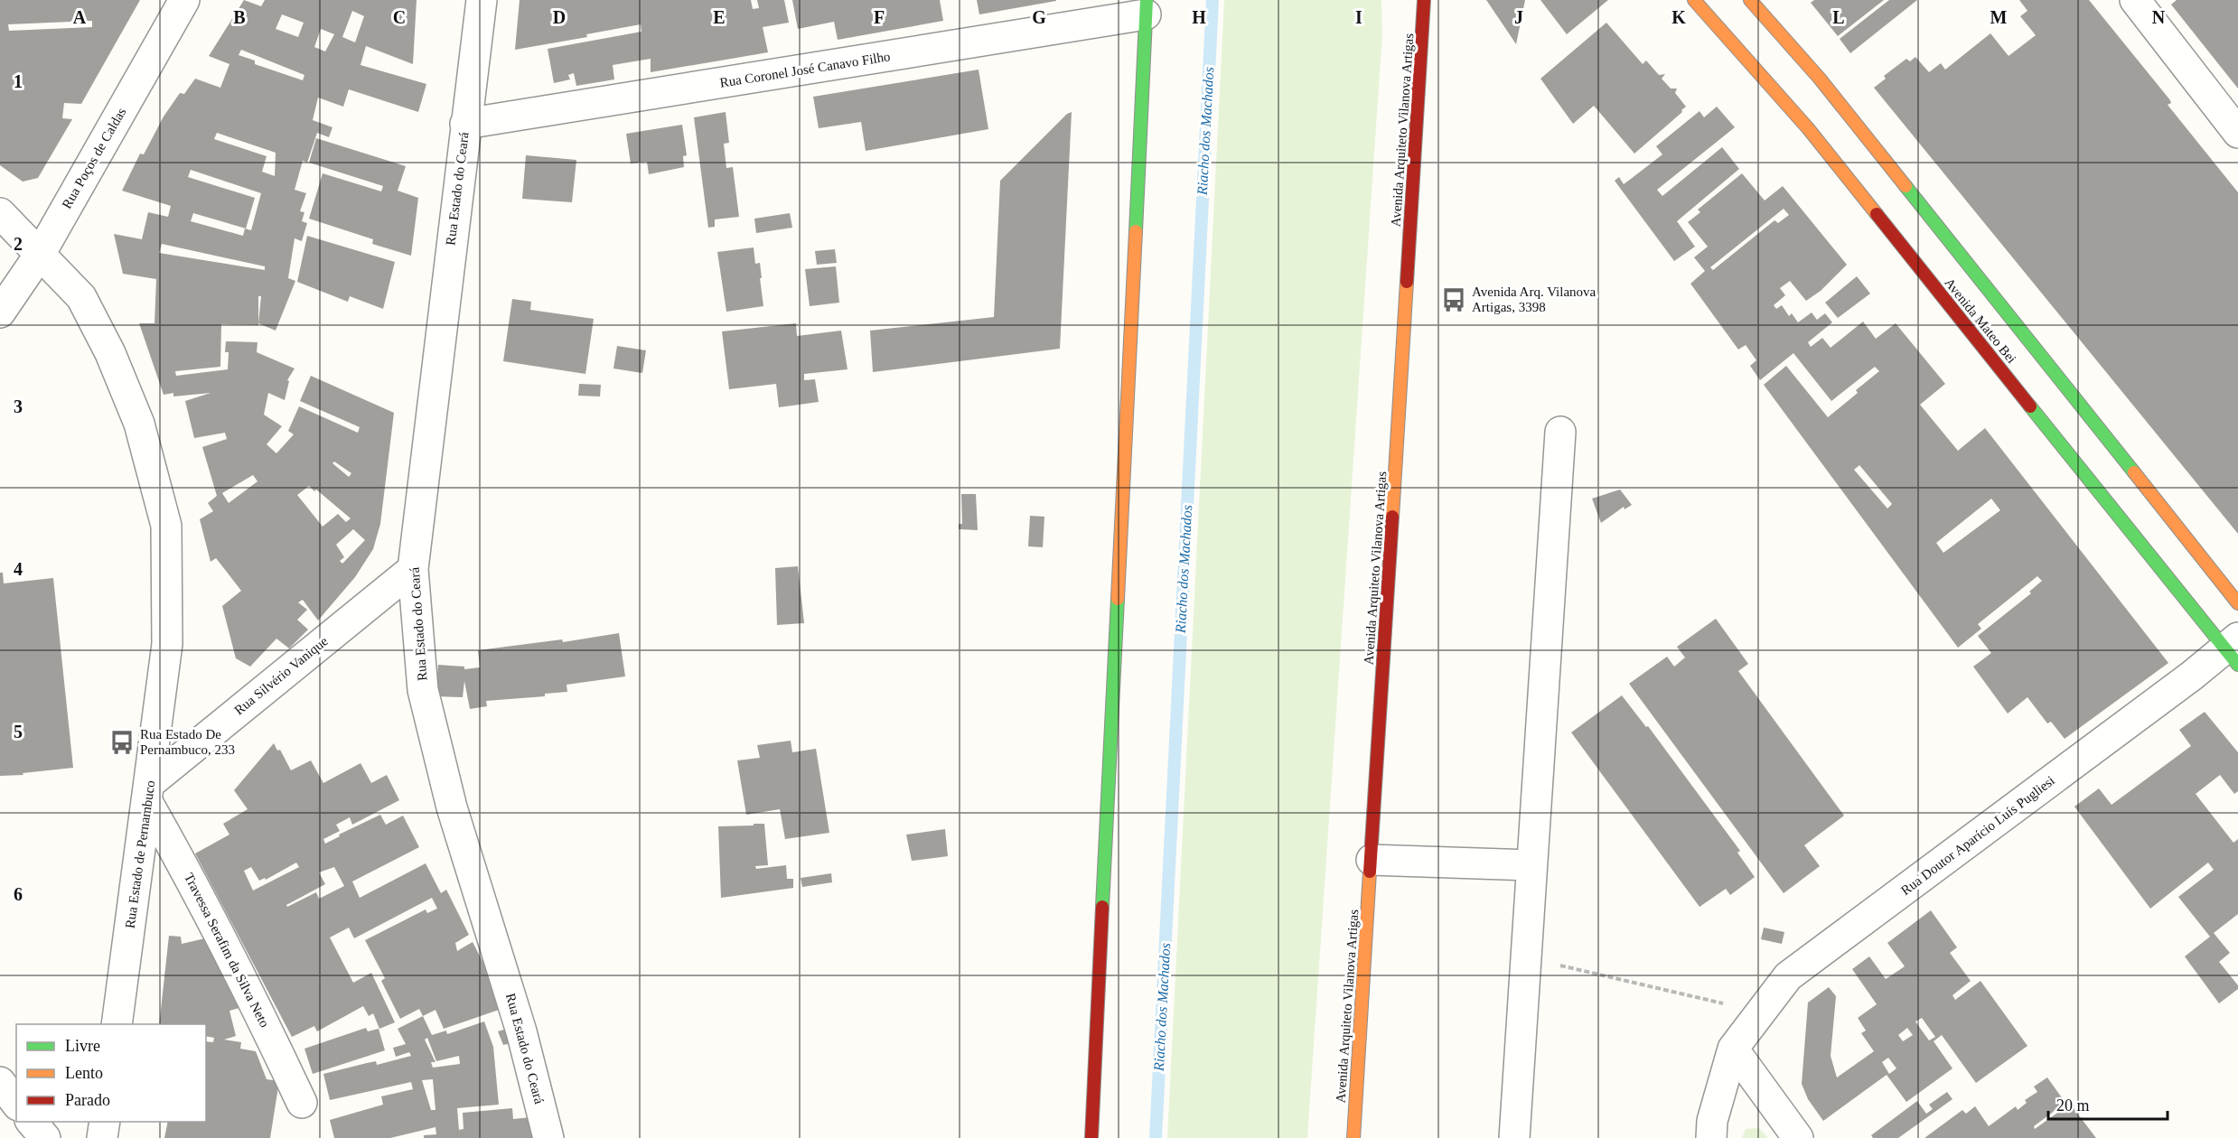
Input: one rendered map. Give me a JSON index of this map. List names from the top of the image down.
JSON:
{
  "streets": {
    "main road": ["Avenida Arquiteto Vilanova Artigas", "Avenida Mateo Bei"],
    "street": [
      "Rua Coronel José Canavo Filho",
      "Rua Poços de Caldas",
      "Rua Estado do Ceará",
      "Rua Silvério Vanique",
      "Rua Doutor Aparício Luís Pugliesi",
      "Rua Estado de Pernambuco",
      "Travessa Serafim da Silva Neto"
    ]
  },
  "crossings": [
    ["Rua Coronel José Canavo Filho", "Rua Estado do Ceará"],
    ["Rua Poços de Caldas", "Rua Estado de Pernambuco"],
    ["Rua Estado do Ceará", "Rua Silvério Vanique"],
    ["Avenida Mateo Bei", "Rua Doutor Aparício Luís Pugliesi"],
    ["Rua Silvério Vanique", "Rua Estado de Pernambuco"],
    ["Rua Silvério Vanique", "Travessa Serafim da Silva Neto"],
    ["Rua Estado de Pernambuco", "Travessa Serafim da Silva Neto"]
  ],
  "water": ["Riacho dos Machados"],
  "places": {
    "bus stop": ["Avenida Arq. Vilanova Artigas, 3398", "Rua Estado De Pernambuco, 233"]
  },
  "legend": ["Livre", "Lento", "Parado"],
  "scale_bar": "20 m",
  "grid": {
    "columns": [
      "A",
      "B",
      "C",
      "D",
      "E",
      "F",
      "G",
      "H",
      "I",
      "J",
      "K",
      "L",
      "M",
      "N"
    ],
    "rows": [
      "1",
      "2",
      "3",
      "4",
      "5",
      "6"
    ]
  }
}
